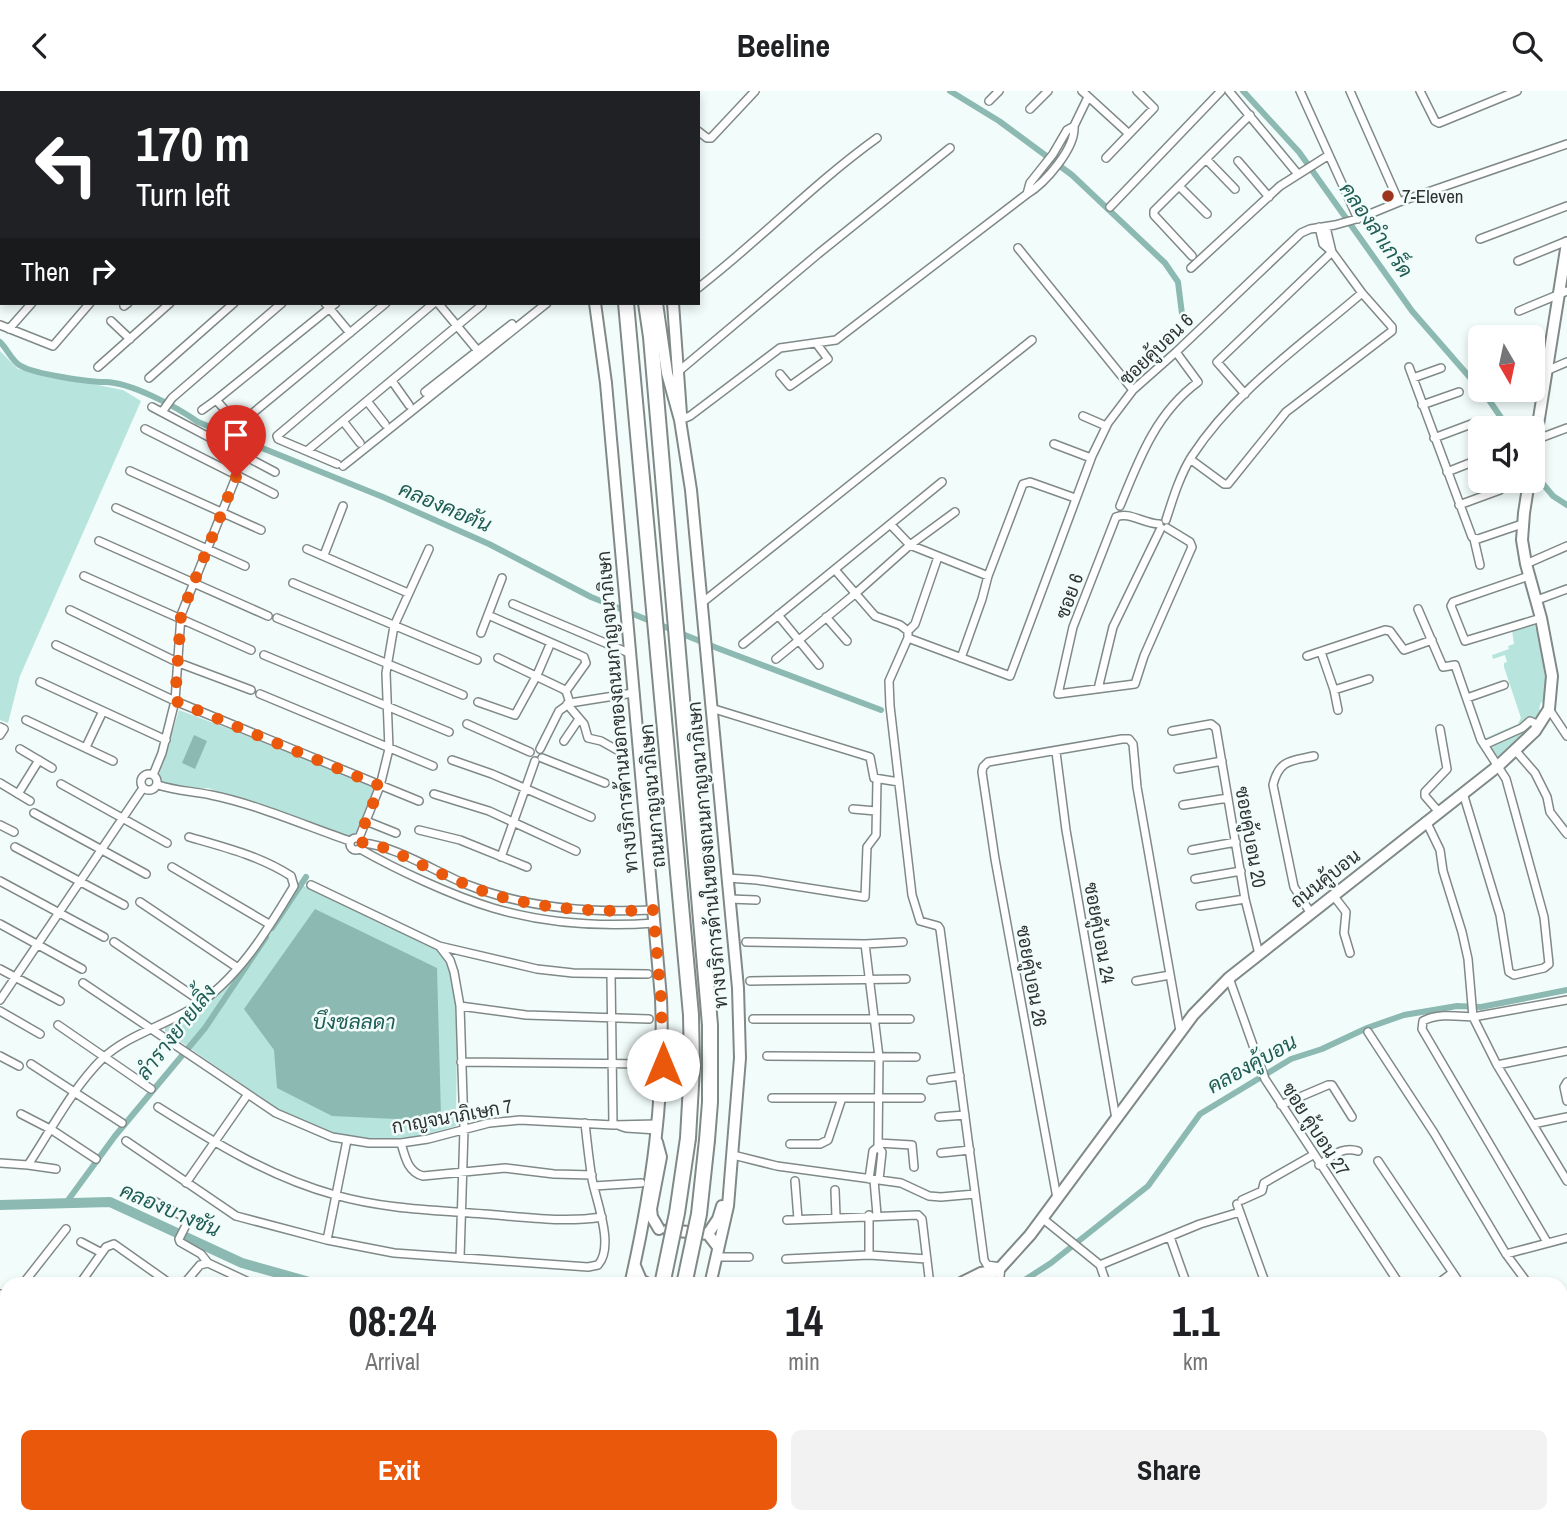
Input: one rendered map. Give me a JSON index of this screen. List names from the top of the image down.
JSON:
{
  "streets": {
    "highway": ["ถนนกาญจนาภิเษก"],
    "main road": ["ทางบริการด้านนอกของถนนกาญจนาภิเษก", "ทางบริการด้านในของถนนกาญจนาภิเษก", "ถนนคู้บอน"],
    "street": [
      "ซอยคู้บอน 6",
      "ซอย 6",
      "ซอยคู้บอน 20",
      "ซอยคู้บอน 24",
      "ซอยคู้บอน 26",
      "กาญจนาภิเษก 7",
      "ซอย คู้บอน 27"
    ]
  },
  "crossings": [
    ["ทางบริการด้านนอกของถนนกาญจนาภิเษก", "กาญจนาภิเษก 7"],
    ["ซอยคู้บอน 20", "ถนนคู้บอน"],
    ["ถนนคู้บอน", "ซอยคู้บอน 24"],
    ["ถนนคู้บอน", "ซอยคู้บอน 26"],
    ["ถนนคู้บอน", "ซอย คู้บอน 27"],
    ["ซอยคู้บอน 24", "ซอยคู้บอน 26"]
  ],
  "water": [
    "คลองลำเกร็ด",
    "คลองคอตัน",
    "บึงชลลดา",
    "ลำรางยายเลิ้ง",
    "คลองคู้บอน",
    "คลองบางชัน"
  ],
  "places": ["7-Eleven"],
  "north": "bottom",
  "page": {
    "header": "Beeline",
    "turn": ["170 m", "Turn left"],
    "then": "Then",
    "eta": [
      "08:24",
      "Arrival",
      "14",
      "min",
      "1.1",
      "km"
    ],
    "buttons": ["Exit", "Share"]
  }
}
